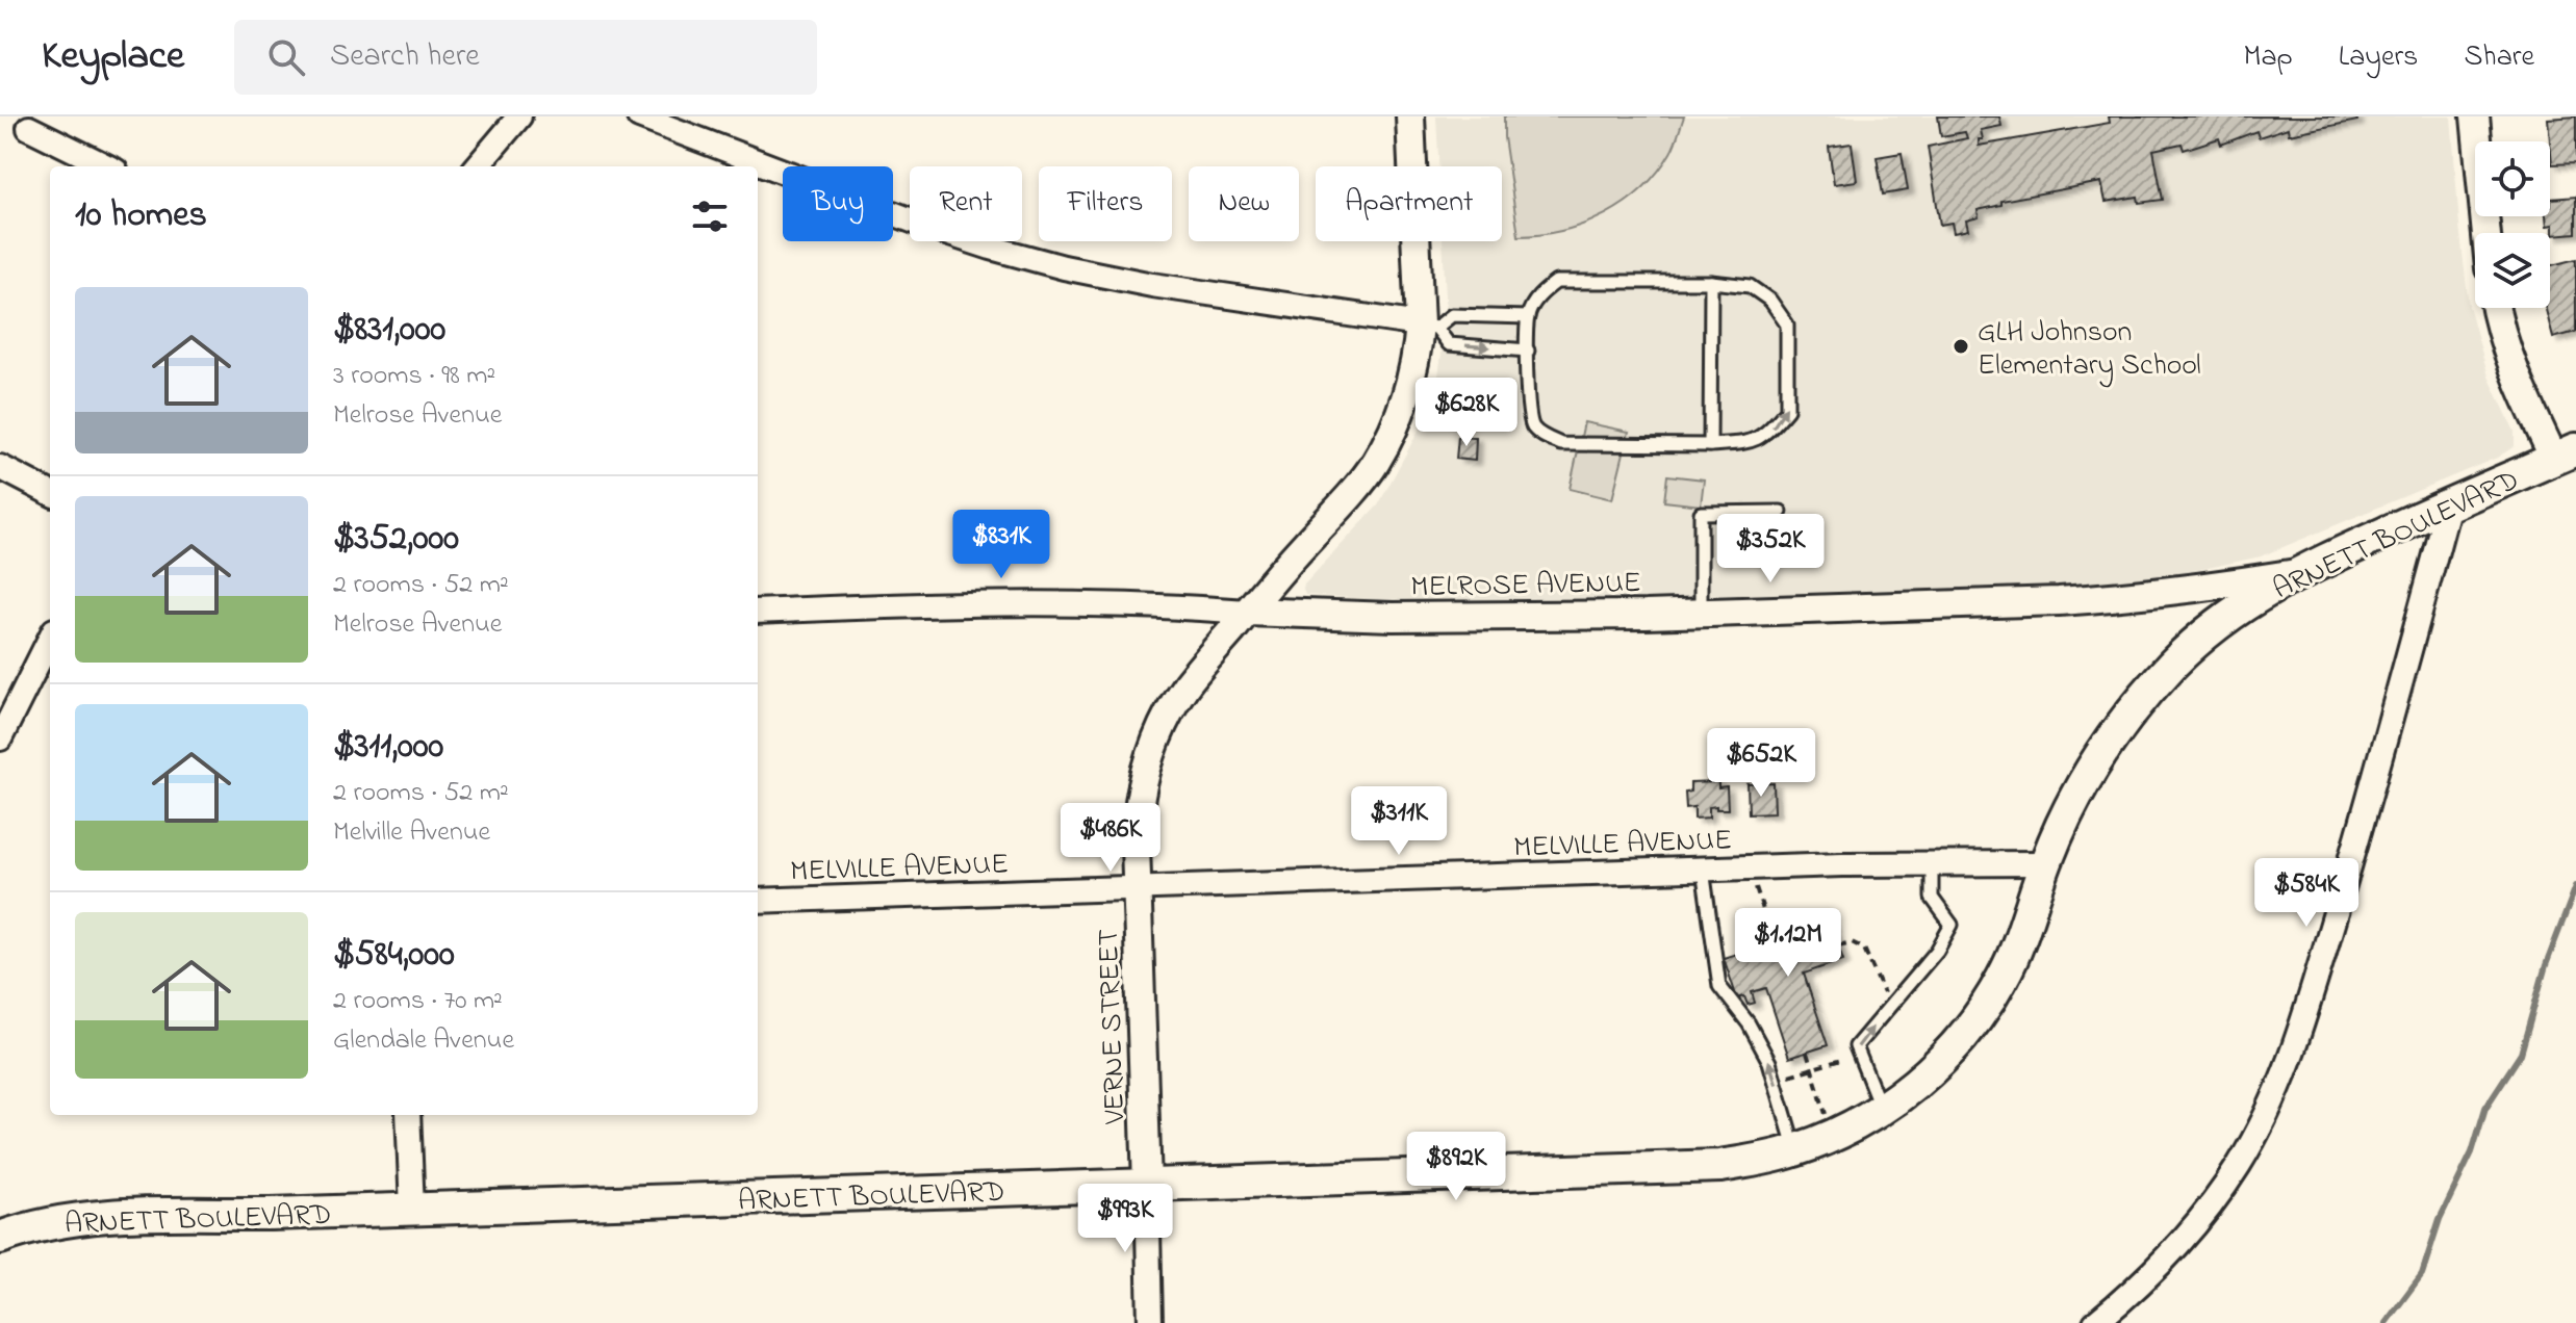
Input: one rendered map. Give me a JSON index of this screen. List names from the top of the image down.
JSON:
{
  "streets": {
    "main road": ["ARNETT BOULEVARD"],
    "street": ["MELROSE AVENUE", "MELVILLE AVENUE", "VERNE STREET"]
  },
  "crossings": [
    ["ARNETT BOULEVARD", "MELROSE AVENUE"],
    ["ARNETT BOULEVARD", "MELVILLE AVENUE"],
    ["ARNETT BOULEVARD", "VERNE STREET"],
    ["MELROSE AVENUE", "VERNE STREET"],
    ["MELVILLE AVENUE", "VERNE STREET"]
  ],
  "places": ["GLH Johnson Elementary School"],
  "page": {
    "header": "Keyplace",
    "search": "Search here",
    "nav": ["Map", "Layers", "Share"],
    "chip": [
      "Buy",
      "Rent",
      "Filters",
      "New",
      "Apartment"
    ],
    "heading": "10 homes",
    "list": [
      {
        "name": "$831,000",
        "note": "3 rooms · 98 m² · Melrose Avenue"
      },
      {
        "name": "$352,000",
        "note": "2 rooms · 52 m² · Melrose Avenue"
      },
      {
        "name": "$311,000",
        "note": "2 rooms · 52 m² · Melville Avenue"
      },
      {
        "name": "$584,000",
        "note": "2 rooms · 70 m² · Glendale Avenue"
      }
    ],
    "price": [
      "$628K",
      "$831K",
      "$352K",
      "$652K",
      "$311K",
      "$486K",
      "$584K",
      "$1.12M",
      "$892K",
      "$993K"
    ]
  }
}
